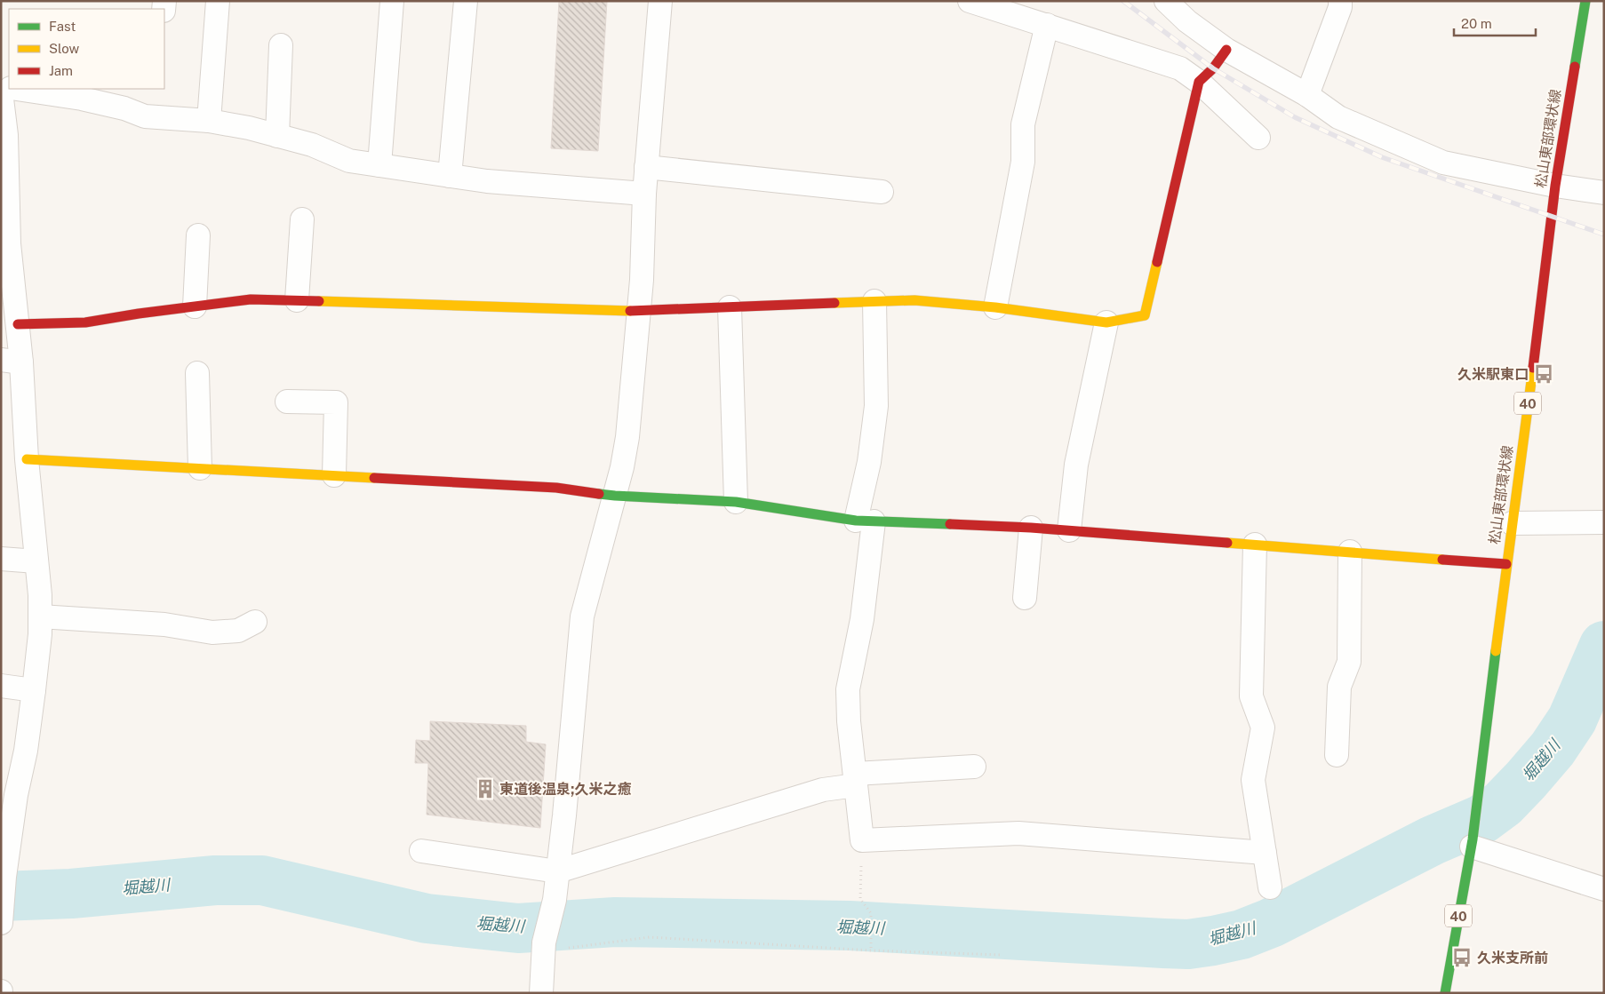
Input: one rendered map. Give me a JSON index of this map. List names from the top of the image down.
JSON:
{
  "streets": {
    "street": ["松山東部環状線", "40"]
  },
  "water": ["堀越川"],
  "places": {
    "bus stop": ["久米駅東口", "久米支所前"],
    "building": ["東道後温泉;久米之癒"]
  },
  "legend": ["Fast", "Slow", "Jam"],
  "scale_bar": "20 m"
}
